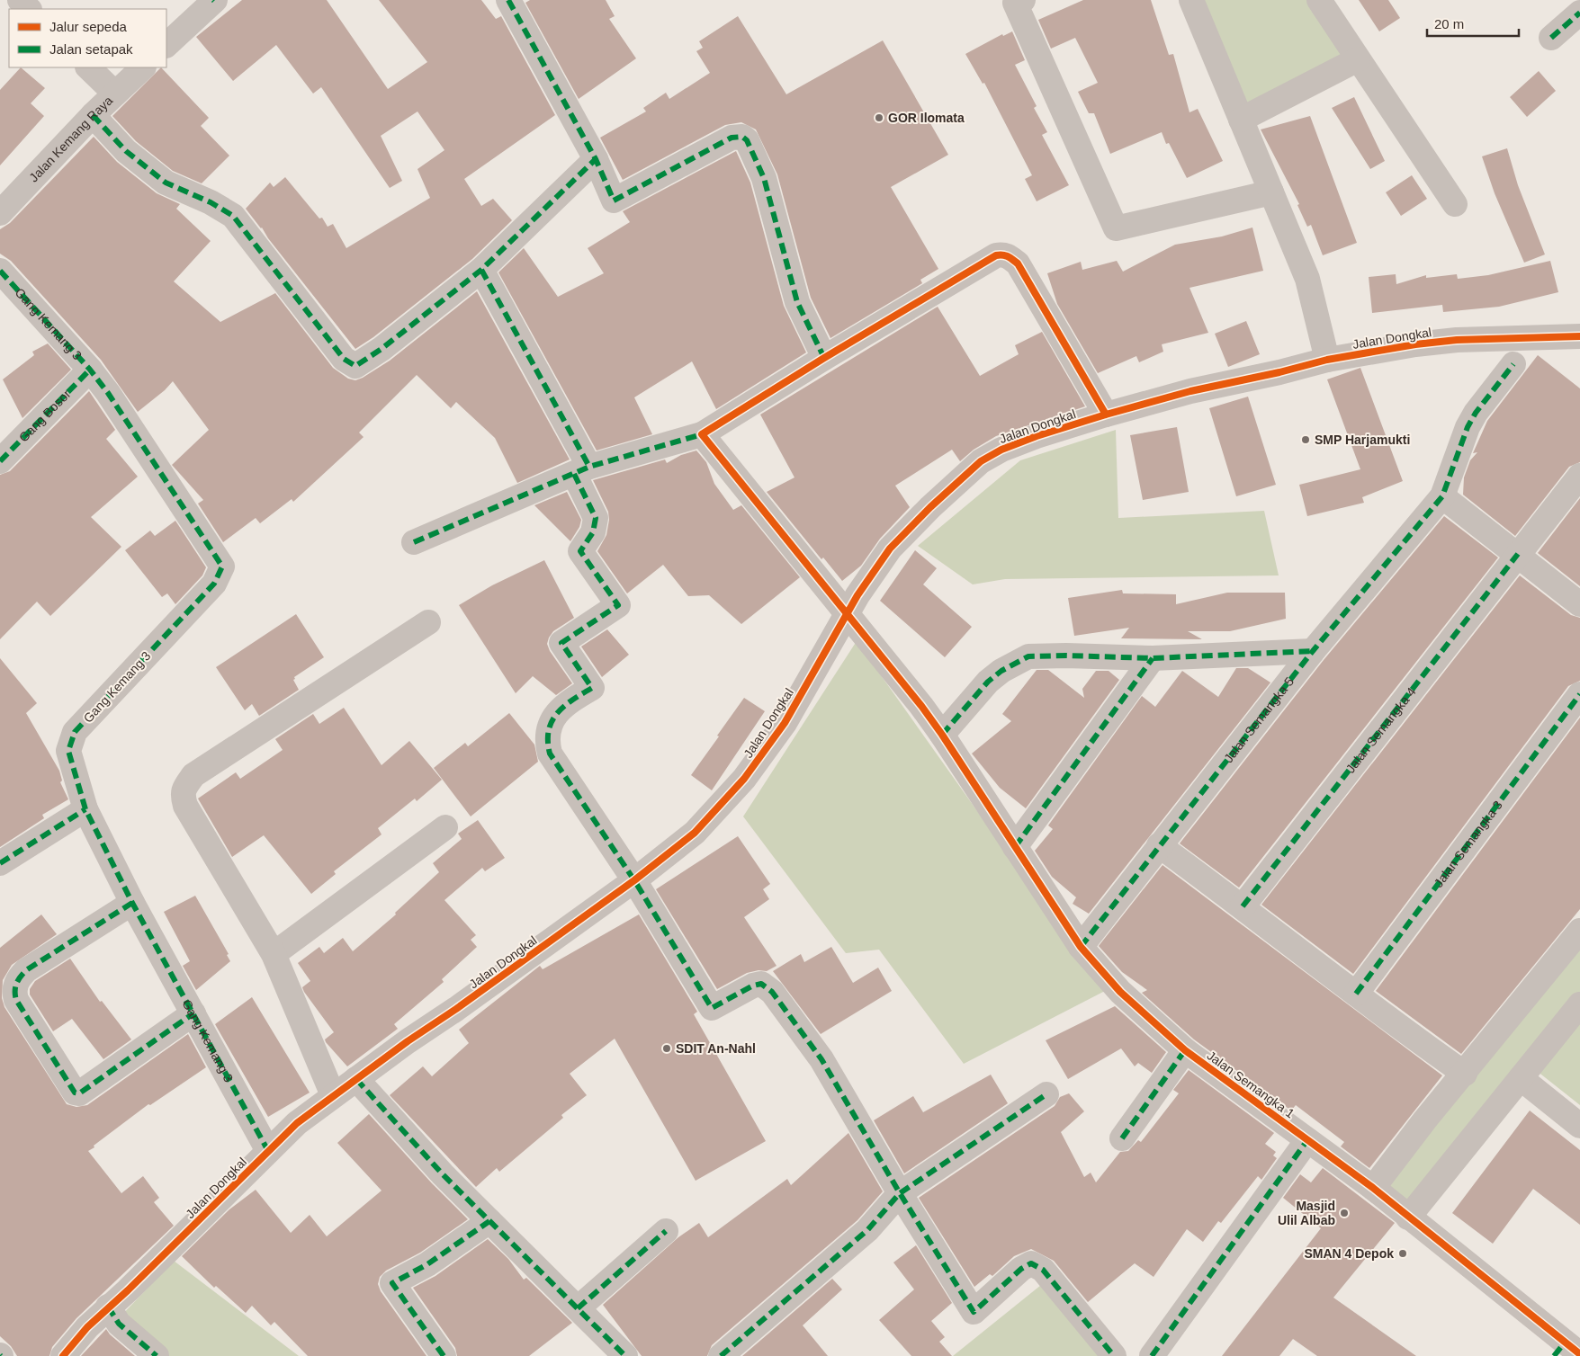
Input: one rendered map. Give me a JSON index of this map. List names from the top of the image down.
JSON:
{
  "streets": {
    "street": [
      "Jalan Kemang Raya",
      "Gang Kemang 3",
      "Jalan Dongkal",
      "Gang Bosor",
      "Jalan Semangka 5",
      "Jalan Semangka 4",
      "Jalan Semangka 3",
      "Jalan Semangka 1"
    ]
  },
  "crossings": [
    ["Gang Kemang 3", "Jalan Dongkal"],
    ["Gang Kemang 3", "Gang Bosor"],
    ["Jalan Dongkal", "Jalan Semangka 1"],
    ["Jalan Semangka 5", "Jalan Semangka 1"]
  ],
  "places": [
    "GOR Ilomata",
    "SMP Harjamukti",
    "SDIT An-Nahl",
    "Masjid Ulil Albab",
    "SMAN 4 Depok"
  ],
  "legend": ["Jalur sepeda", "Jalan setapak"],
  "scale_bar": "20 m"
}
